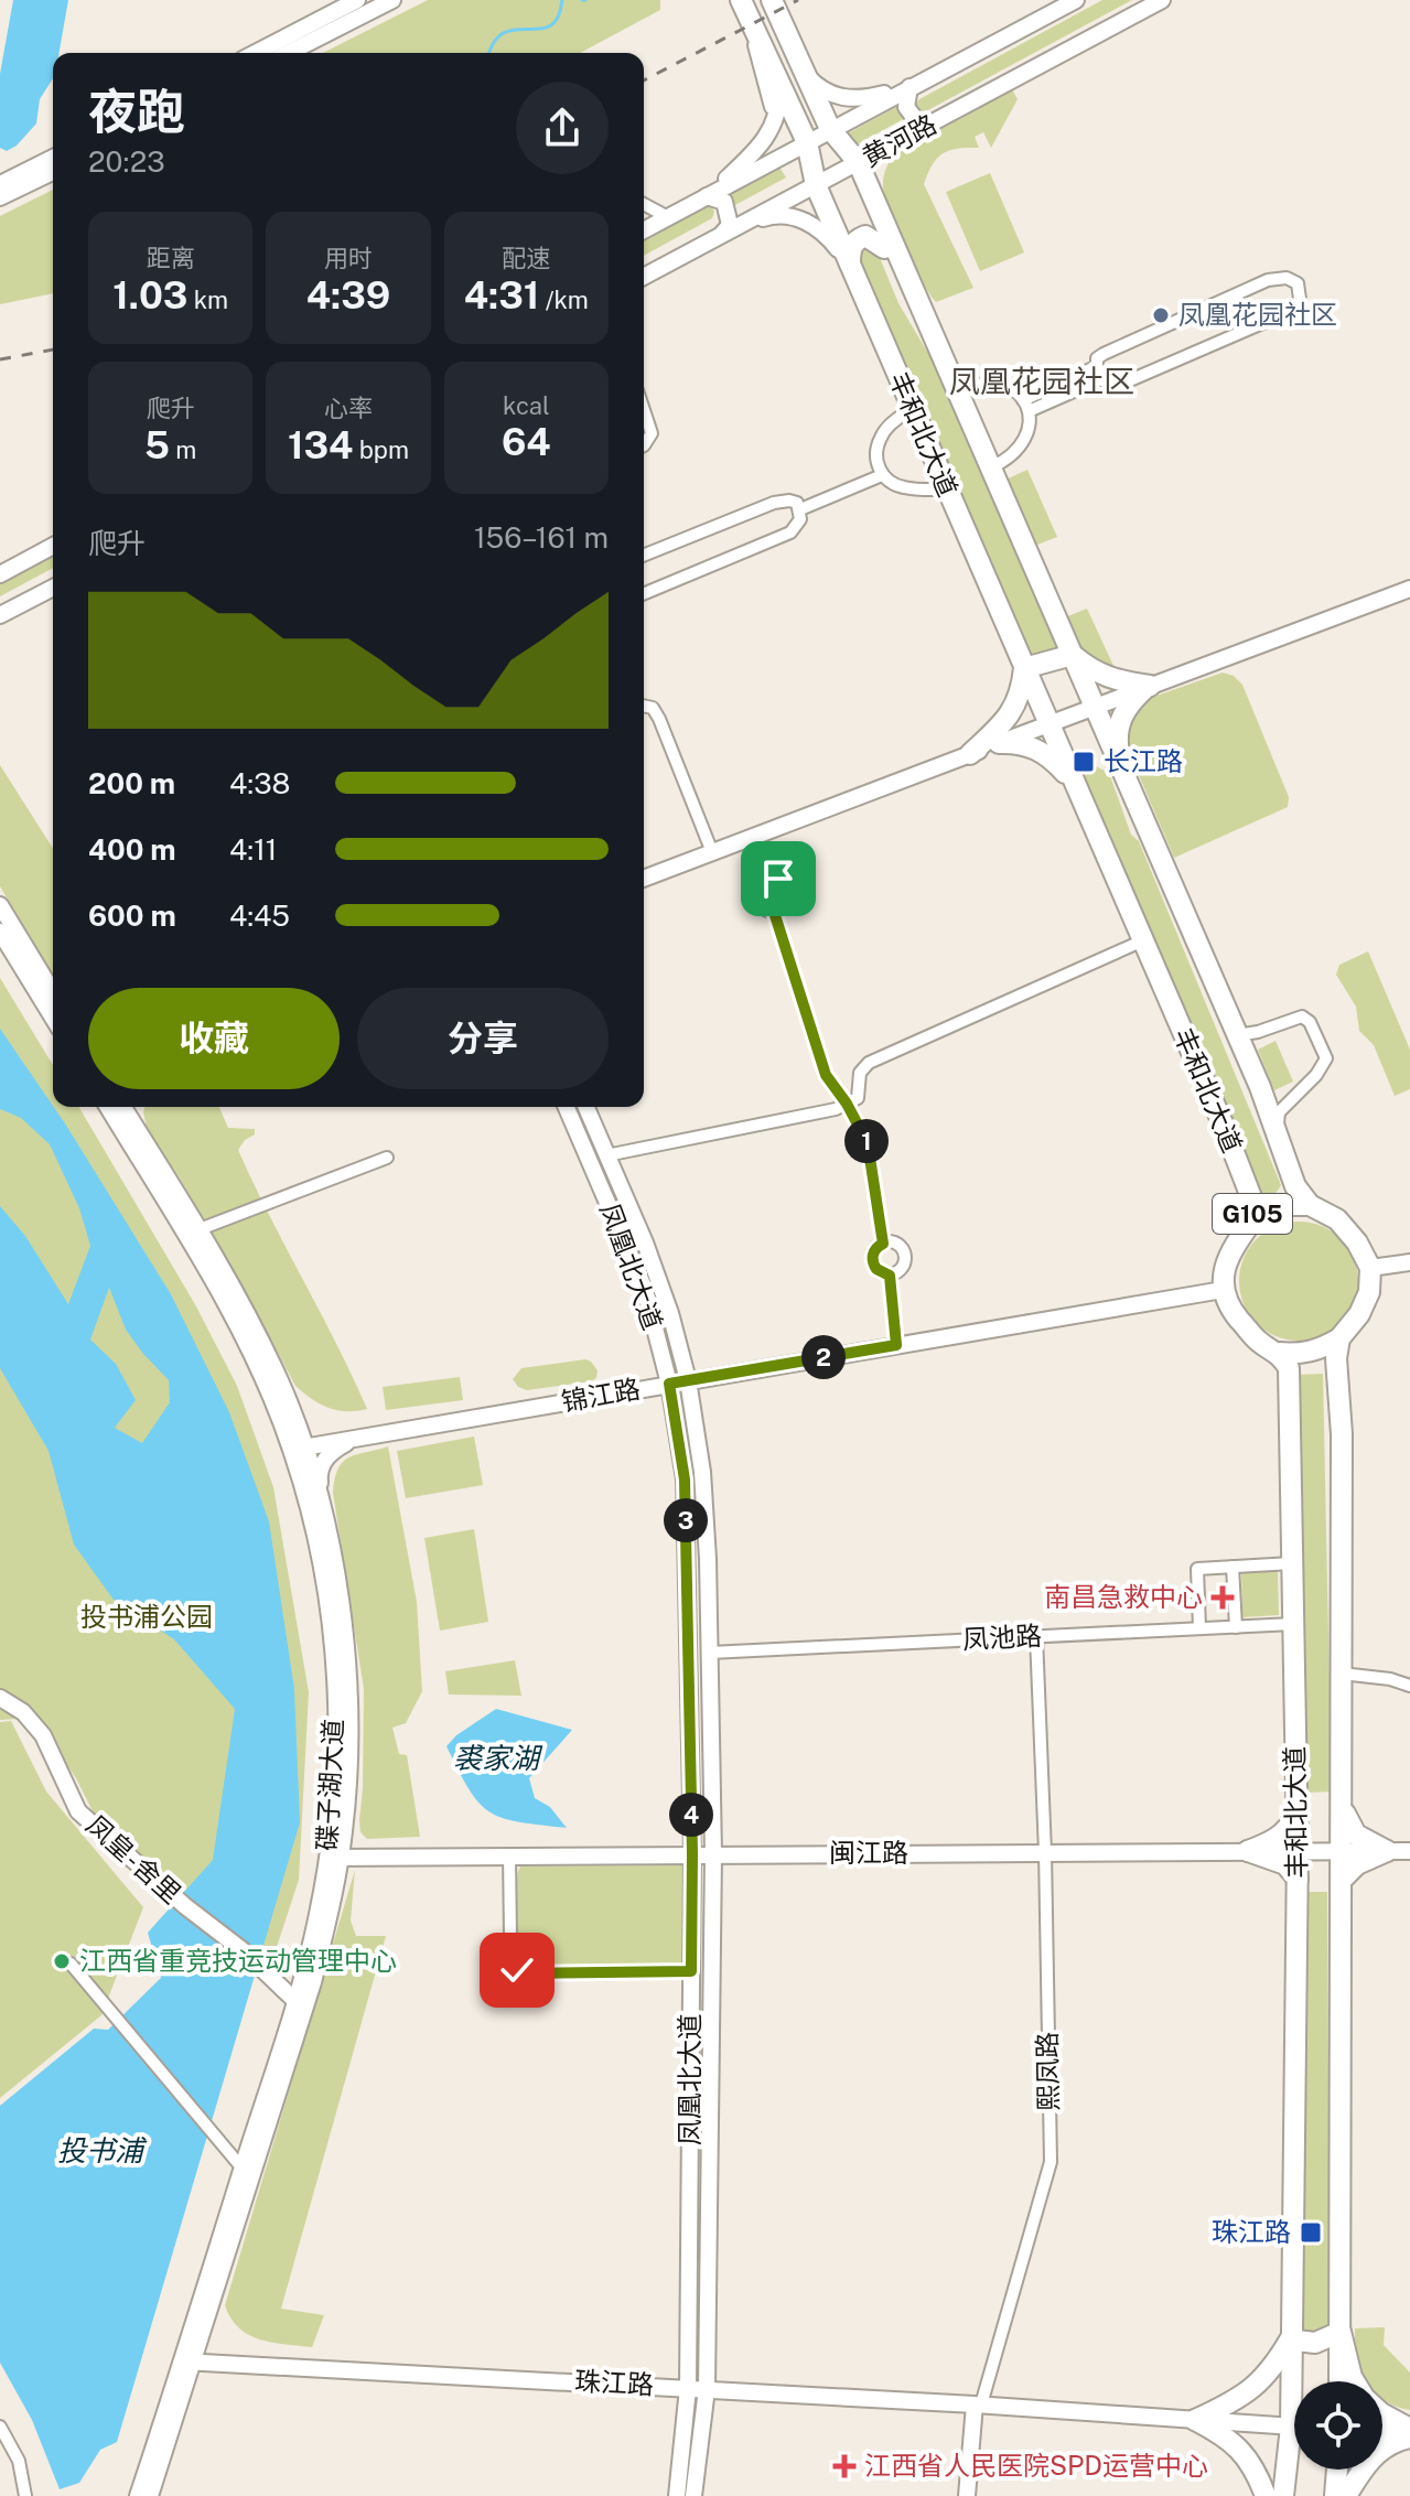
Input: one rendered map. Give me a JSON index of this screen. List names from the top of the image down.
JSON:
{
  "streets": {
    "highway": ["丰和北大道", "G105"],
    "main road": [
      "黄河路",
      "凤凰北大道",
      "锦江路",
      "碟子湖大道",
      "闽江路",
      "凤皇-舍里",
      "熙凤路",
      "珠江路"
    ],
    "street": ["凤池路"]
  },
  "crossings": [
    ["黄河路", "丰和北大道"],
    ["丰和北大道", "G105"],
    ["丰和北大道", "锦江路"],
    ["丰和北大道", "凤池路"],
    ["丰和北大道", "闽江路"],
    ["G105", "锦江路"],
    ["凤凰北大道", "锦江路"],
    ["凤凰北大道", "凤池路"],
    ["凤凰北大道", "闽江路"],
    ["凤凰北大道", "珠江路"],
    ["锦江路", "碟子湖大道"],
    ["凤池路", "熙凤路"],
    ["碟子湖大道", "闽江路"],
    ["碟子湖大道", "凤皇-舍里"],
    ["碟子湖大道", "珠江路"],
    ["闽江路", "熙凤路"],
    ["熙凤路", "珠江路"]
  ],
  "districts": ["凤凰花园社区"],
  "water": ["裘家湖", "投书浦"],
  "parks": ["投书浦公园"],
  "places": {
    "other": ["凤凰花园社区", "江西省重竞技运动管理中心"],
    "transit": ["长江路", "珠江路"],
    "health": ["南昌急救中心", "江西省人民医院SPD运营中心"]
  },
  "page": {
    "heading": ["夜跑", "20:23"],
    "stats": [
      ["距离", "1.03 km"],
      ["用时", "4:39"],
      ["配速", "4:31 /km"],
      ["爬升", "5 m"],
      ["心率", "134 bpm"],
      ["kcal", "64"]
    ],
    "chart": ["爬升", "156–161 m"],
    "list": [
      {
        "name": "200 m",
        "note": "4:38"
      },
      {
        "name": "400 m",
        "note": "4:11"
      },
      {
        "name": "600 m",
        "note": "4:45"
      }
    ],
    "buttons": ["收藏", "分享"],
    "pins": [
      "1",
      "2",
      "3",
      "4"
    ]
  }
}
